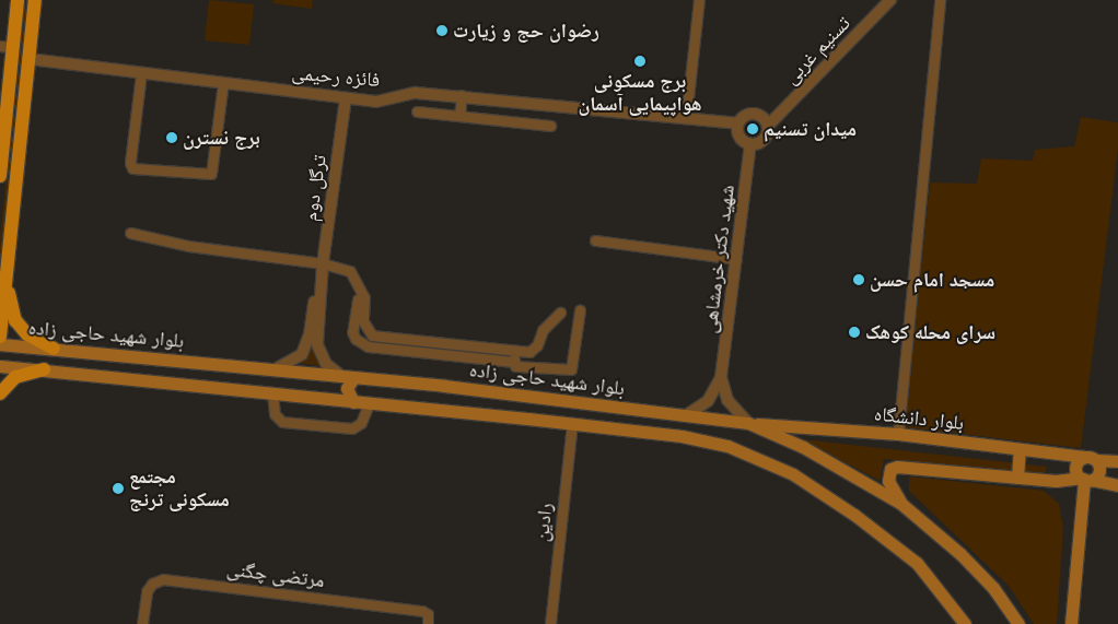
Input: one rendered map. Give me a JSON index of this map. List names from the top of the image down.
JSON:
{
  "streets": {
    "main road": ["بلوار شهید حاجی زاده", "بلوار دانشگاه"],
    "street": [
      "تسنیم غربی",
      "فائزه رحیمی",
      "ترگل دوم",
      "شهید دکتر خرمشاهی",
      "رادین",
      "مرتضی چگنی"
    ]
  },
  "crossings": [
    ["تسنیم غربی", "فائزه رحیمی"],
    ["تسنیم غربی", "شهید دکتر خرمشاهی"],
    ["فائزه رحیمی", "ترگل دوم"],
    ["فائزه رحیمی", "شهید دکتر خرمشاهی"],
    ["ترگل دوم", "بلوار شهید حاجی زاده"],
    ["شهید دکتر خرمشاهی", "بلوار شهید حاجی زاده"],
    ["شهید دکتر خرمشاهی", "بلوار دانشگاه"],
    ["بلوار شهید حاجی زاده", "بلوار دانشگاه"]
  ],
  "places": [
    "رضوان حج و زیارت",
    "برج مسکونی هواپیمایی آسمان",
    "میدان تسنیم",
    "برج نسترن",
    "مسجد امام حسن",
    "سرای محله کوهک",
    "مجتمع مسکونی ترنج"
  ]
}
